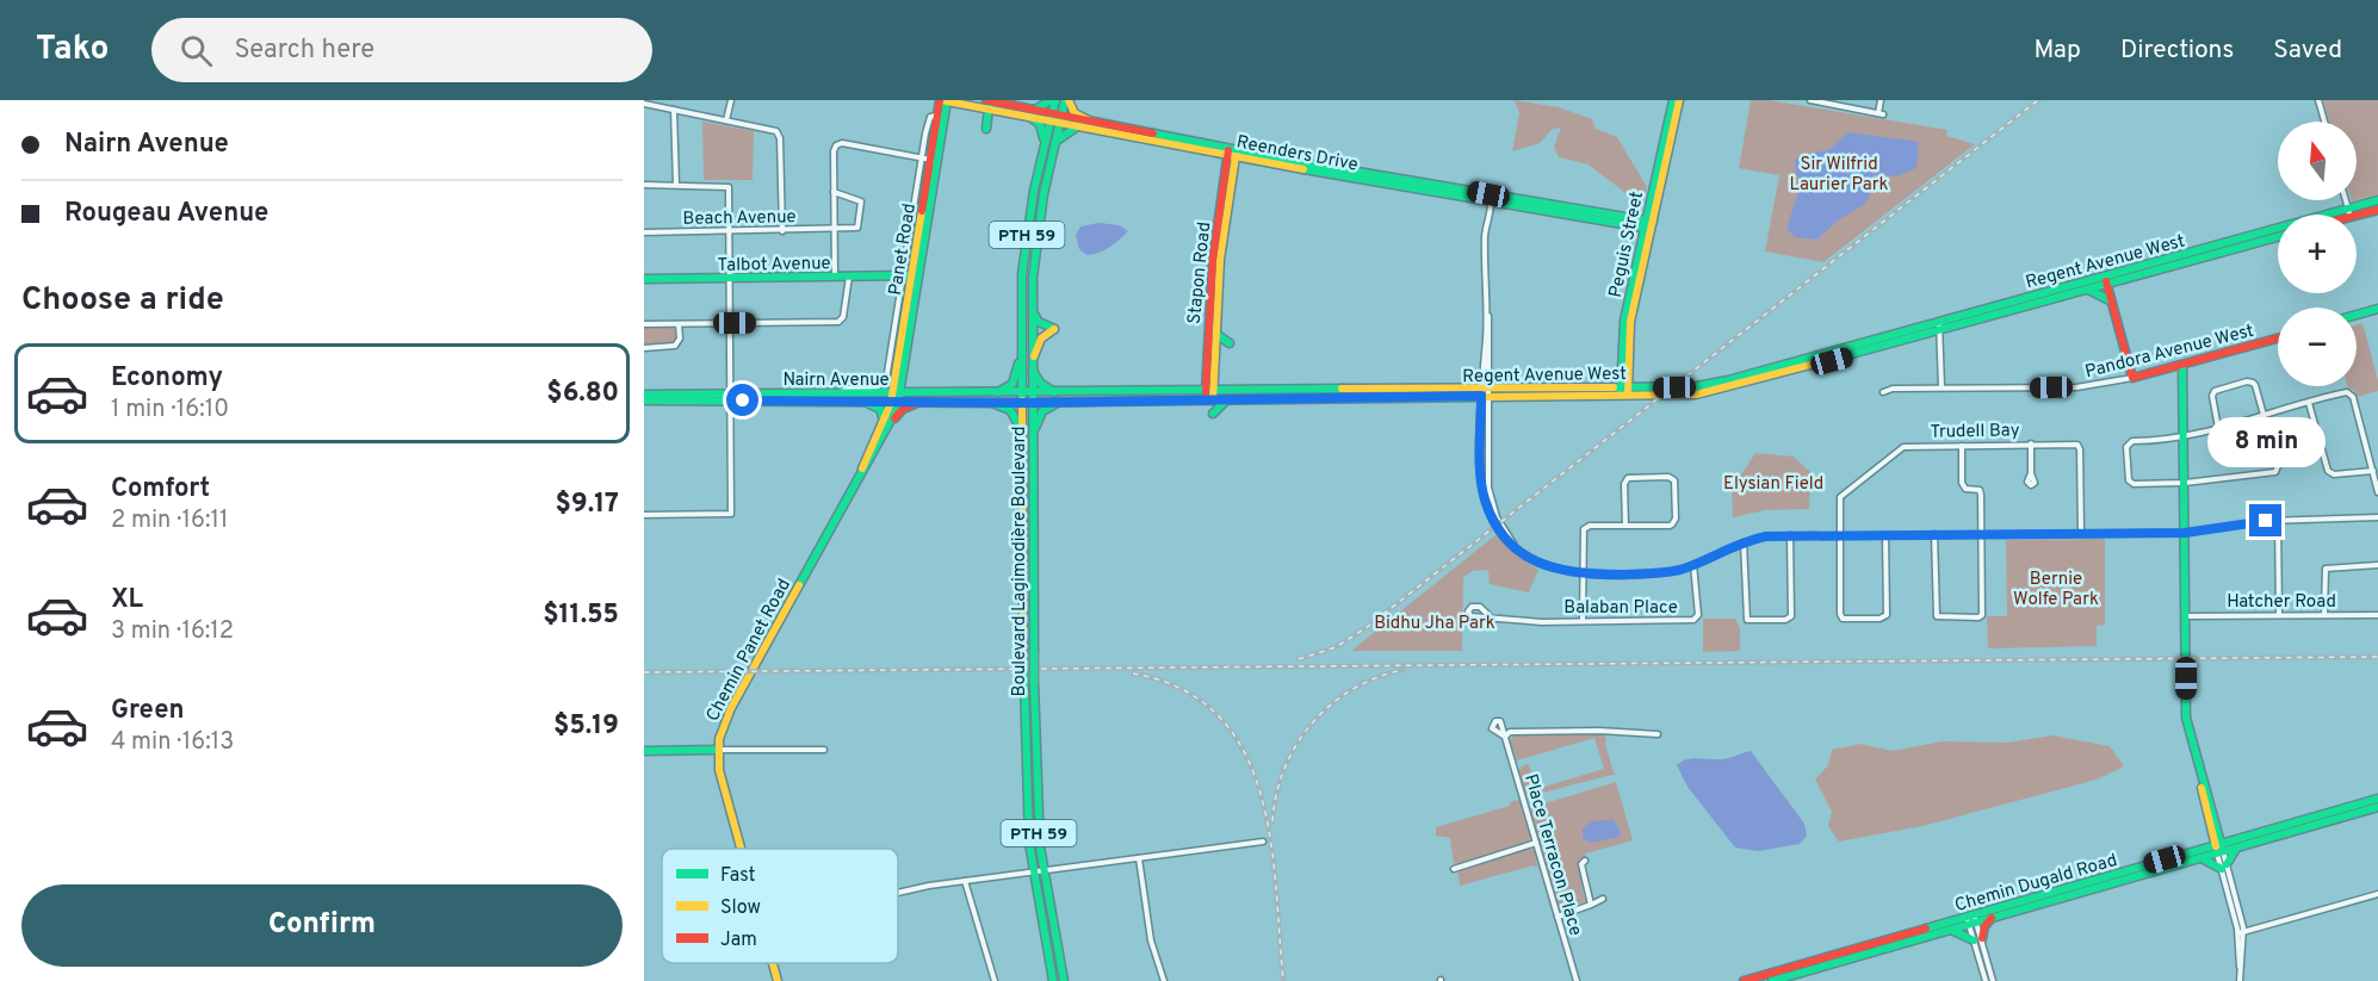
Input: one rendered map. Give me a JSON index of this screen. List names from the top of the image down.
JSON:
{
  "streets": {
    "main road": [
      "Reenders Drive",
      "PTH 59",
      "Peguis Street",
      "Panet Road",
      "Regent Avenue West",
      "Talbot Avenue",
      "Stapon Road",
      "Pandora Avenue West",
      "Nairn Avenue",
      "Boulevard Lagimodière Boulevard",
      "Chemin Panet Road",
      "Chemin Dugald Road"
    ],
    "street": [
      "Beach Avenue",
      "Trudell Bay",
      "Hatcher Road",
      "Balaban Place",
      "Place Terracon Place"
    ]
  },
  "crossings": [
    ["Reenders Drive", "Peguis Street"],
    ["Reenders Drive", "Panet Road"],
    ["Reenders Drive", "Stapon Road"],
    ["Reenders Drive", "Boulevard Lagimodière Boulevard"],
    ["Peguis Street", "Regent Avenue West"],
    ["Panet Road", "Regent Avenue West"],
    ["Panet Road", "Talbot Avenue"],
    ["Panet Road", "Nairn Avenue"],
    ["Panet Road", "Chemin Panet Road"],
    ["Regent Avenue West", "Stapon Road"],
    ["Regent Avenue West", "Nairn Avenue"],
    ["Regent Avenue West", "Boulevard Lagimodière Boulevard"],
    ["Regent Avenue West", "Chemin Panet Road"],
    ["Nairn Avenue", "Chemin Panet Road"]
  ],
  "parks": [
    "Sir Wilfrid Laurier Park",
    "Elysian Field",
    "Bernie Wolfe Park",
    "Bidhu Jha Park"
  ],
  "legend": ["Fast", "Slow", "Jam"],
  "north": "top",
  "page": {
    "header": "Tako",
    "search": "Search here",
    "nav": ["Map", "Directions", "Saved"],
    "banner": ["Nairn Avenue", "Rougeau Avenue"],
    "map_buttons": ["+", "−"],
    "heading": "Choose a ride",
    "list": [
      {
        "name": "Economy",
        "note": "1 min · 16:10",
        "value": "$6.80"
      },
      {
        "name": "Comfort",
        "note": "2 min · 16:11",
        "value": "$9.17"
      },
      {
        "name": "XL",
        "note": "3 min · 16:12",
        "value": "$11.55"
      },
      {
        "name": "Green",
        "note": "4 min · 16:13",
        "value": "$5.19"
      }
    ],
    "bubble": "8 min",
    "buttons": "Confirm"
  }
}
